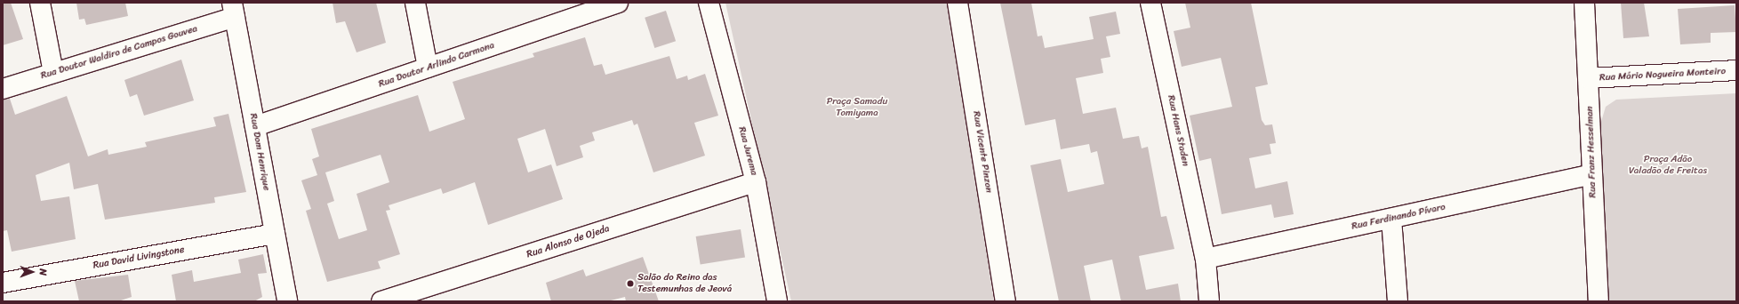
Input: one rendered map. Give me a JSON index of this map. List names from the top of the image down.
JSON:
{
  "streets": {
    "street": [
      "Rua Doutor Waldiro de Campos Gouvea",
      "Rua Doutor Arlindo Carmona",
      "Rua Mário Nogueira Monteiro",
      "Rua Hans Staden",
      "Rua Jurema",
      "Rua Dom Henrique",
      "Rua Vicente Pinzon",
      "Rua Franz Hesselman",
      "Rua Ferdinando Pívaro",
      "Rua Alonso de Ojeda",
      "Rua David Livingstone"
    ]
  },
  "crossings": [
    ["Rua Doutor Waldiro de Campos Gouvea", "Rua Dom Henrique"],
    ["Rua Doutor Arlindo Carmona", "Rua Dom Henrique"],
    ["Rua Mário Nogueira Monteiro", "Rua Franz Hesselman"],
    ["Rua Hans Staden", "Rua Ferdinando Pívaro"],
    ["Rua Jurema", "Rua Alonso de Ojeda"],
    ["Rua Dom Henrique", "Rua David Livingstone"],
    ["Rua Franz Hesselman", "Rua Ferdinando Pívaro"]
  ],
  "parks": ["Praça Samadu Tomiyama", "Praça Adão Valadão de Freitas"],
  "places": ["Salão do Reino das Testemunhas de Jeová"],
  "north": "right"
}
